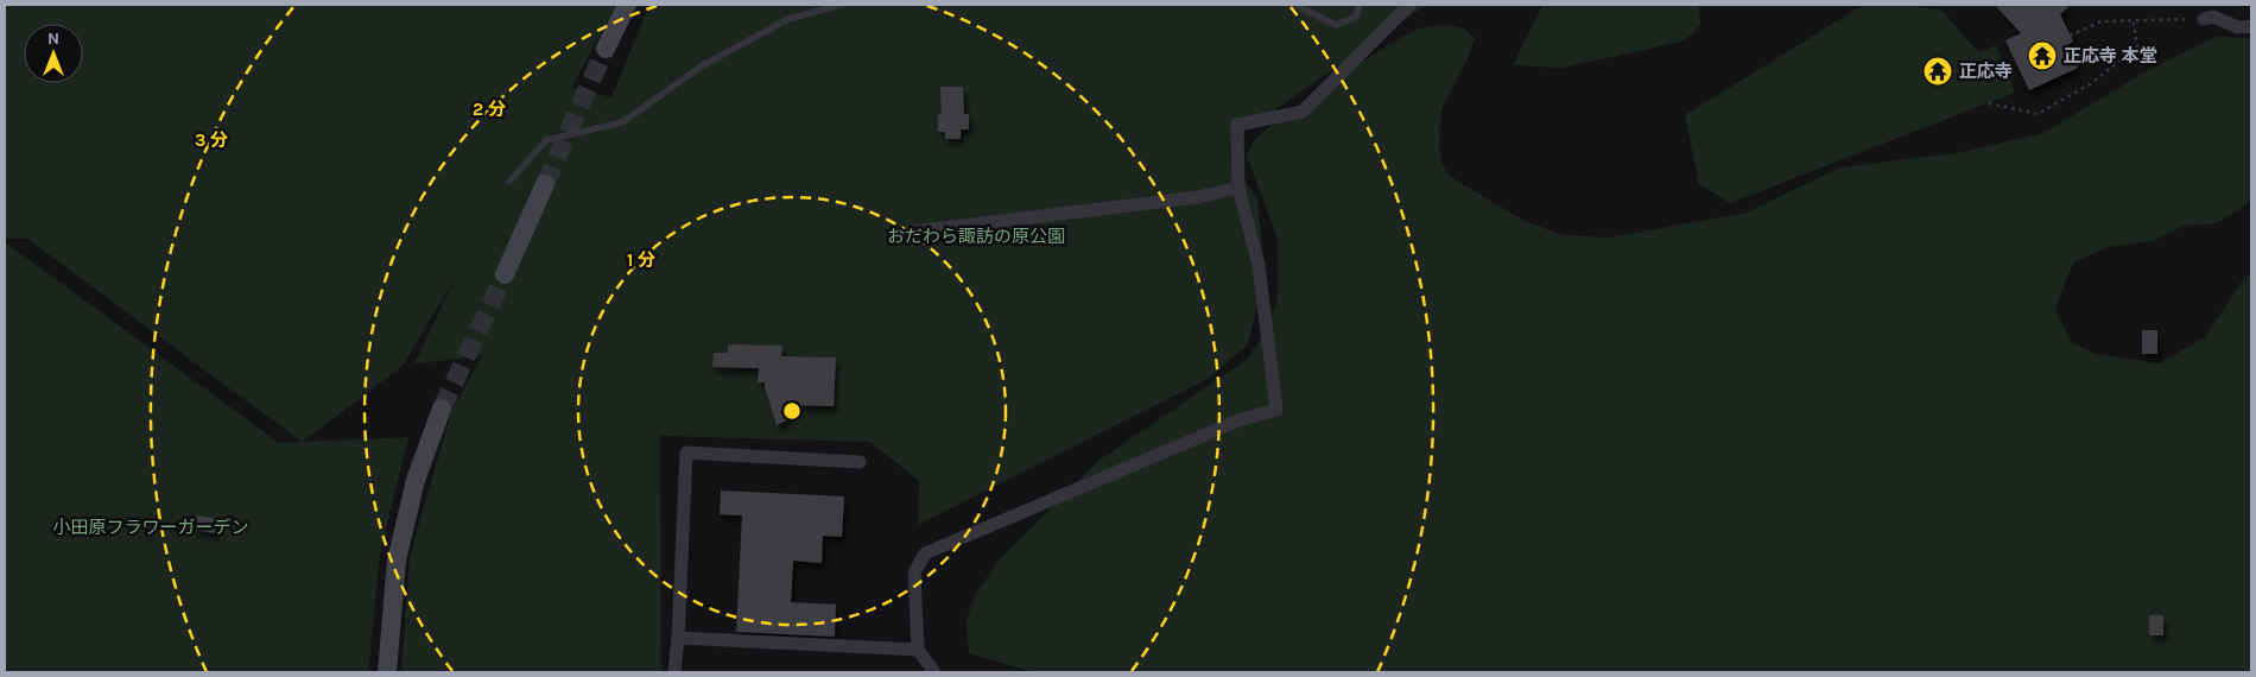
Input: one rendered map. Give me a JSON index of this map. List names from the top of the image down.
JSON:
{
  "parks": ["おだわら諏訪の原公園", "小田原フラワーガーデン"],
  "places": {
    "temple": ["正応寺 本堂", "正応寺"]
  },
  "north": "top",
  "rings": ["2 分", "3 分", "1 分"]
}
